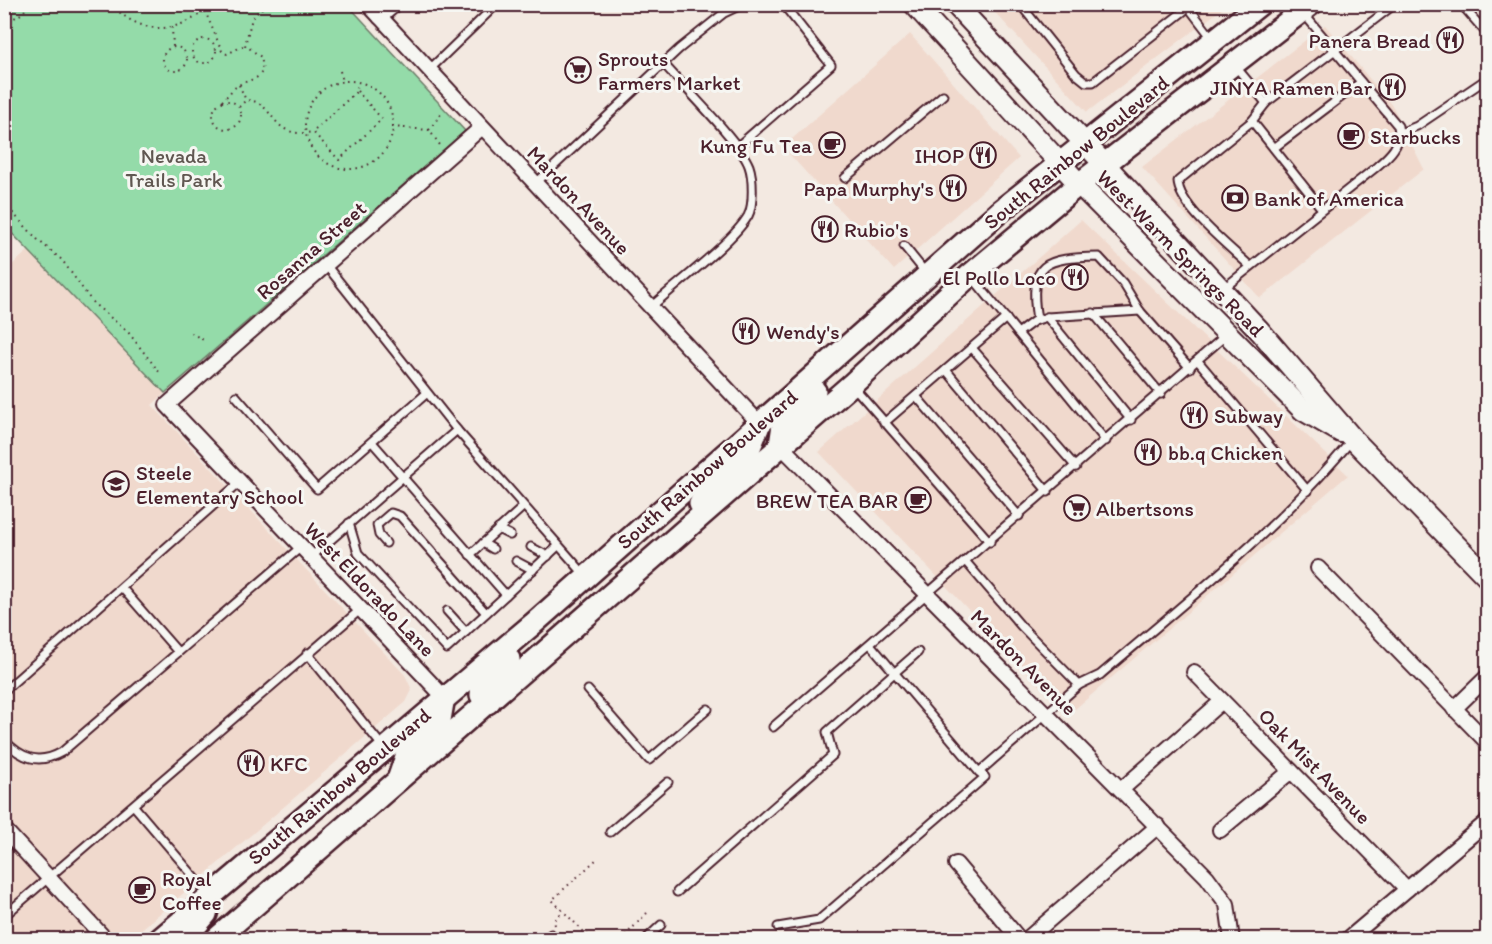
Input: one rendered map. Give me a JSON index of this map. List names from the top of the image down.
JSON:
{
  "streets": {
    "main road": ["South Rainbow Boulevard", "West Warm Springs Road"],
    "street": [
      "Mardon Avenue",
      "Rosanna Street",
      "West Eldorado Lane",
      "Oak Mist Avenue"
    ]
  },
  "crossings": [
    ["South Rainbow Boulevard", "Mardon Avenue"],
    ["South Rainbow Boulevard", "West Warm Springs Road"],
    ["South Rainbow Boulevard", "West Eldorado Lane"],
    ["Mardon Avenue", "Rosanna Street"],
    ["Rosanna Street", "West Eldorado Lane"]
  ],
  "parks": ["Nevada Trails Park"],
  "places": {
    "restaurant": [
      "Panera Bread",
      "JINYA Ramen Bar",
      "IHOP",
      "Papa Murphy's",
      "Rubio's",
      "El Pollo Loco",
      "Wendy's",
      "Subway",
      "bb.q Chicken",
      "KFC"
    ],
    "supermarket": ["Sprouts Farmers Market", "Albertsons"],
    "cafe": [
      "Starbucks",
      "Kung Fu Tea",
      "BREW TEA BAR",
      "Royal Coffee"
    ],
    "bank": ["Bank of America"],
    "school or university": ["Steele Elementary School"]
  }
}
